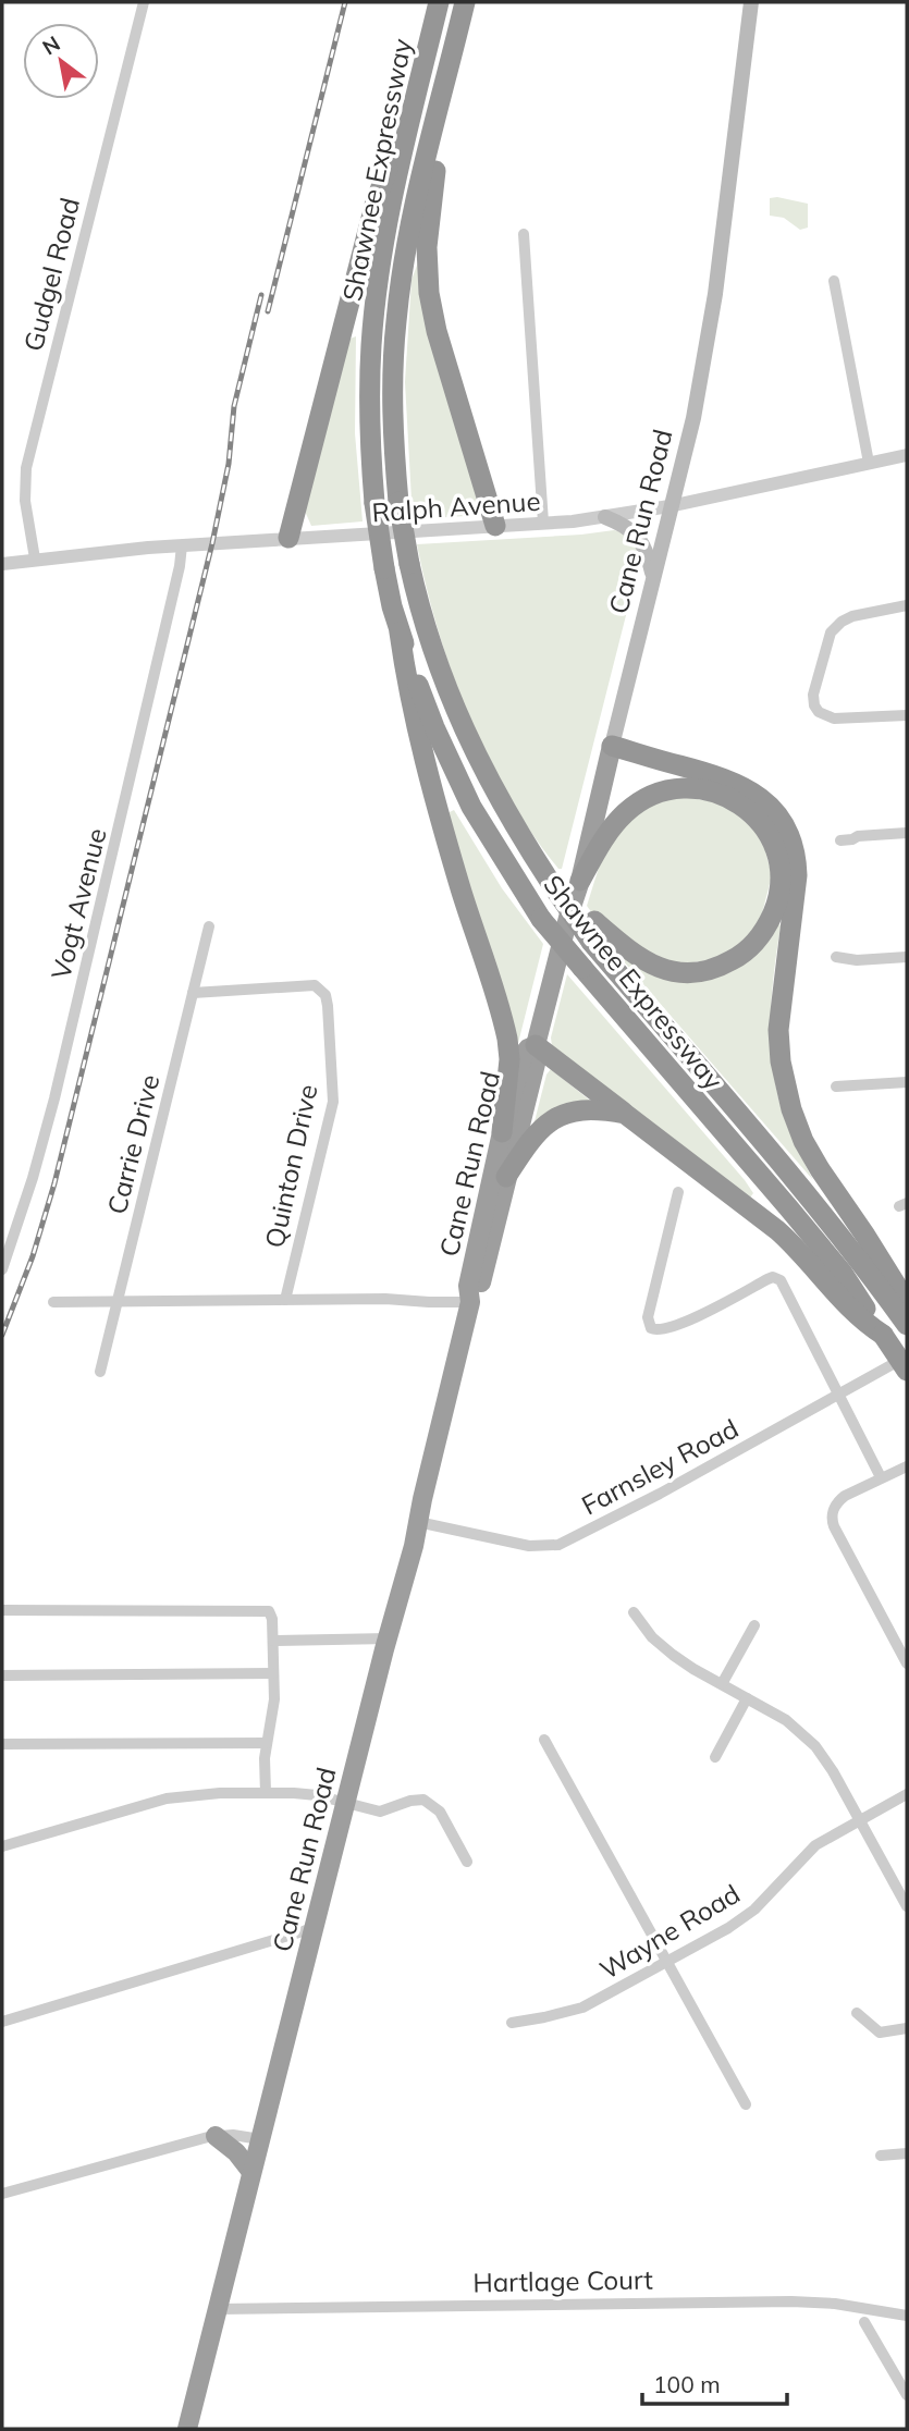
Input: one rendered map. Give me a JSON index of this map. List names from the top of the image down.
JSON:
{
  "streets": {
    "highway": ["Shawnee Expressway", "Cane Run Road"],
    "street": [
      "Gudgel Road",
      "Ralph Avenue",
      "Vogt Avenue",
      "Carrie Drive",
      "Quinton Drive",
      "Farnsley Road",
      "Wayne Road",
      "Hartlage Court"
    ]
  },
  "crossings": [
    ["Gudgel Road", "Ralph Avenue"],
    ["Ralph Avenue", "Cane Run Road"],
    ["Ralph Avenue", "Vogt Avenue"],
    ["Cane Run Road", "Farnsley Road"],
    ["Cane Run Road", "Hartlage Court"],
    ["Carrie Drive", "Quinton Drive"]
  ],
  "scale_bar": "100 m",
  "north": "top left"
}
